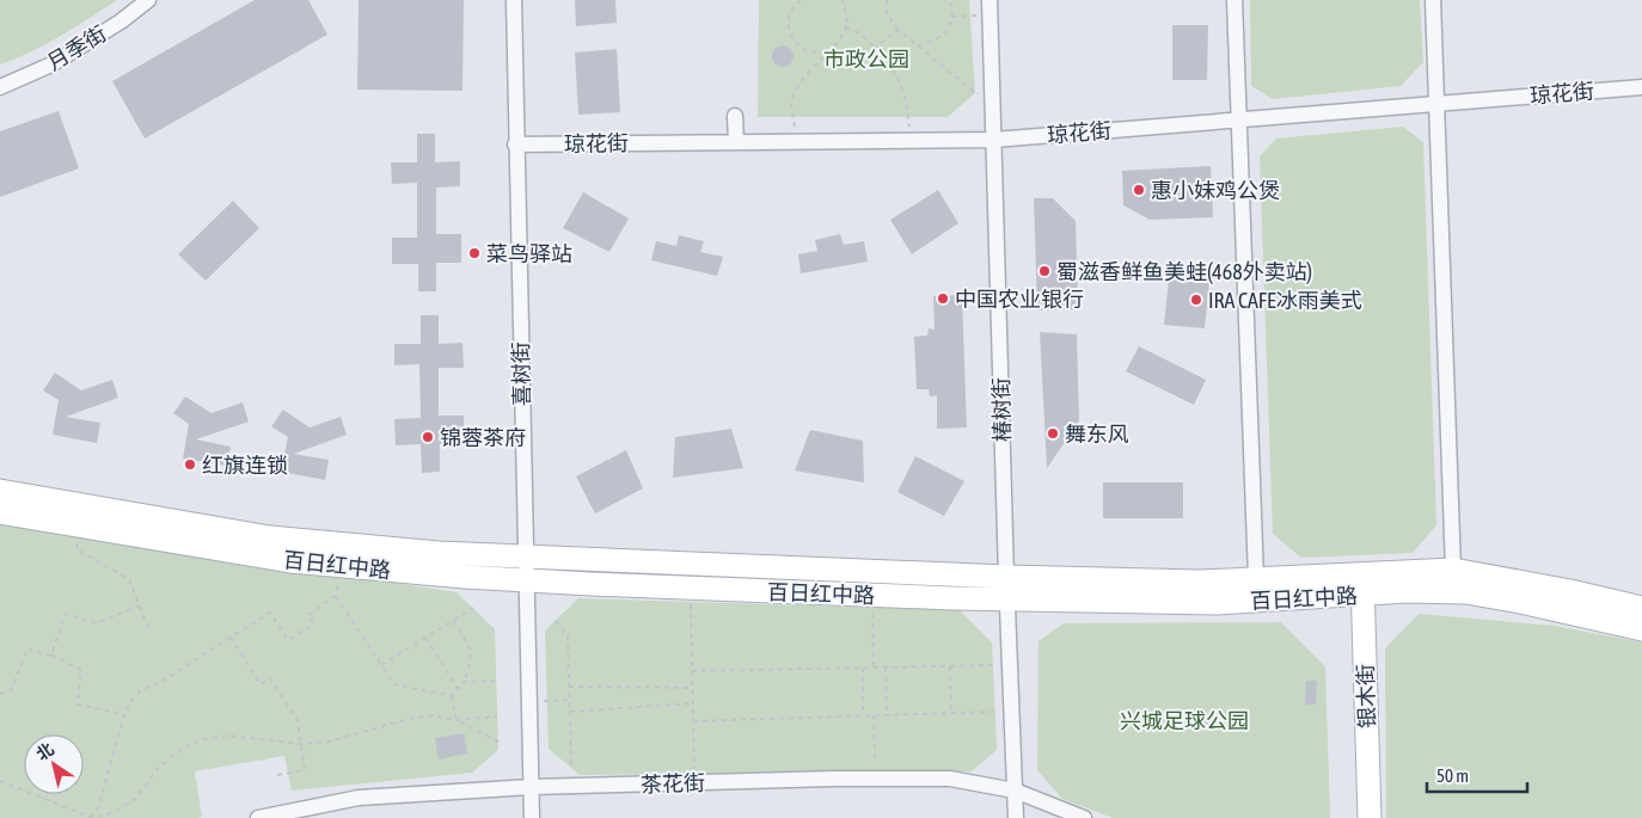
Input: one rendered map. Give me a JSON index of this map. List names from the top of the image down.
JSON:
{
  "streets": {
    "street": [
      "月季街",
      "琼花街",
      "喜树街",
      "椿树街",
      "百日红中路",
      "银木街",
      "茶花街"
    ]
  },
  "crossings": [
    ["琼花街", "喜树街"],
    ["琼花街", "椿树街"],
    ["喜树街", "百日红中路"],
    ["喜树街", "茶花街"],
    ["椿树街", "百日红中路"],
    ["椿树街", "茶花街"],
    ["百日红中路", "银木街"]
  ],
  "parks": ["市政公园", "兴城足球公园"],
  "places": [
    "惠小妹鸡公煲",
    "菜鸟驿站",
    "蜀滋香鲜鱼美蛙(468外卖站)",
    "中国农业银行",
    "IRA CAFE冰雨美式",
    "舞东风",
    "锦蓉茶府",
    "红旗连锁"
  ],
  "scale_bar": "50 m",
  "north": "top left"
}
